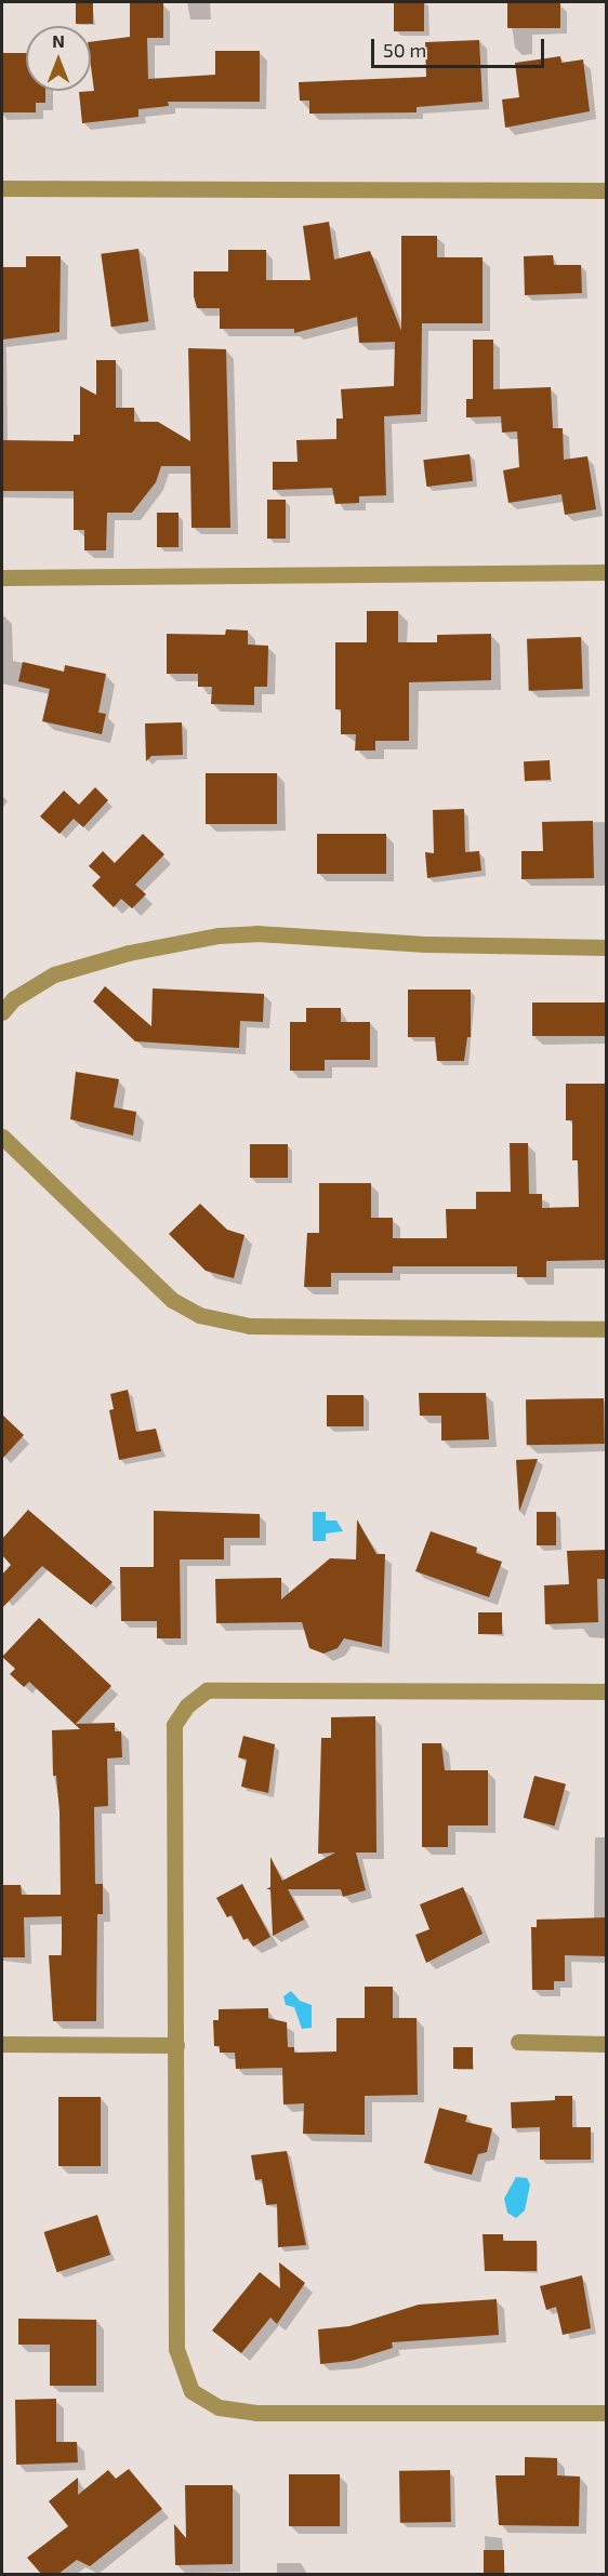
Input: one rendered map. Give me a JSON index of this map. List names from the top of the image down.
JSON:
{
  "scale_bar": "50 m",
  "north": "top"
}
